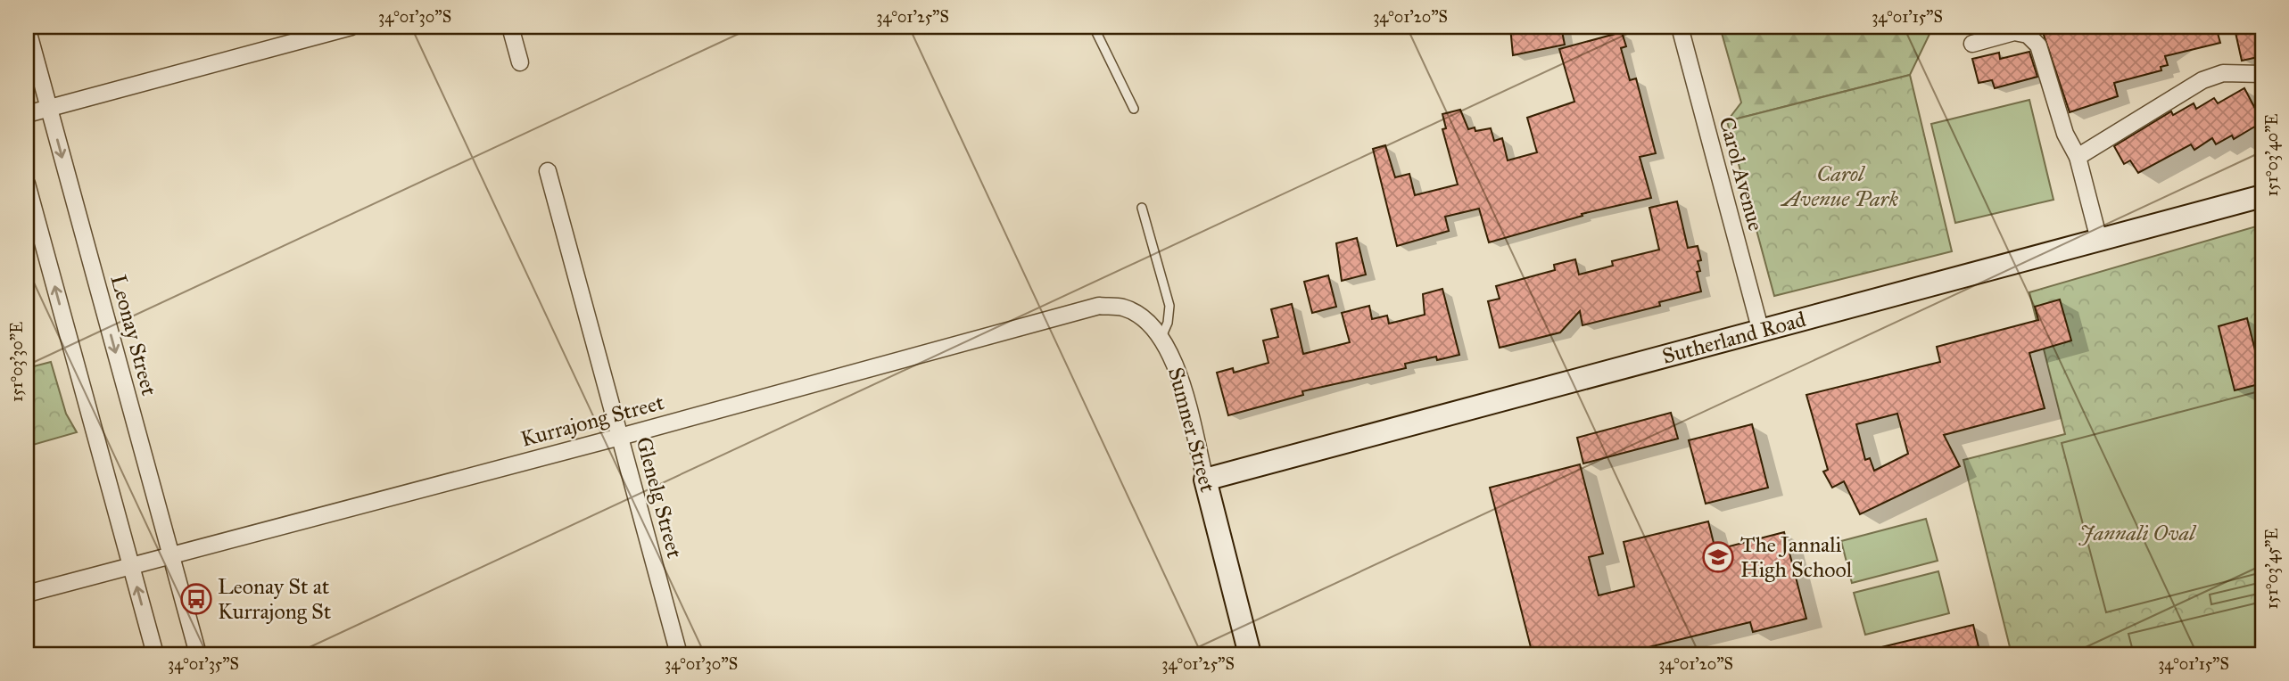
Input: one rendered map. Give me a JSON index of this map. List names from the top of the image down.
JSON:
{
  "streets": {
    "street": [
      "Carol Avenue",
      "Leonay Street",
      "Sutherland Road",
      "Kurrajong Street",
      "Sumner Street",
      "Glenelg Street"
    ]
  },
  "crossings": [
    ["Carol Avenue", "Sutherland Road"],
    ["Leonay Street", "Kurrajong Street"],
    ["Sutherland Road", "Sumner Street"],
    ["Kurrajong Street", "Sumner Street"],
    ["Kurrajong Street", "Glenelg Street"]
  ],
  "parks": ["Carol Avenue Park", "Jannali Oval"],
  "places": {
    "school or university": ["The Jannali High School"],
    "bus stop": ["Leonay St at Kurrajong St"]
  },
  "coordinates": [
    "34°01'30\"S",
    "34°01'25\"S",
    "34°01'20\"S",
    "34°01'15\"S",
    "151°03'40\"E",
    "151°03'30\"E",
    "151°03'45\"E",
    "34°01'35\"S"
  ]
}
